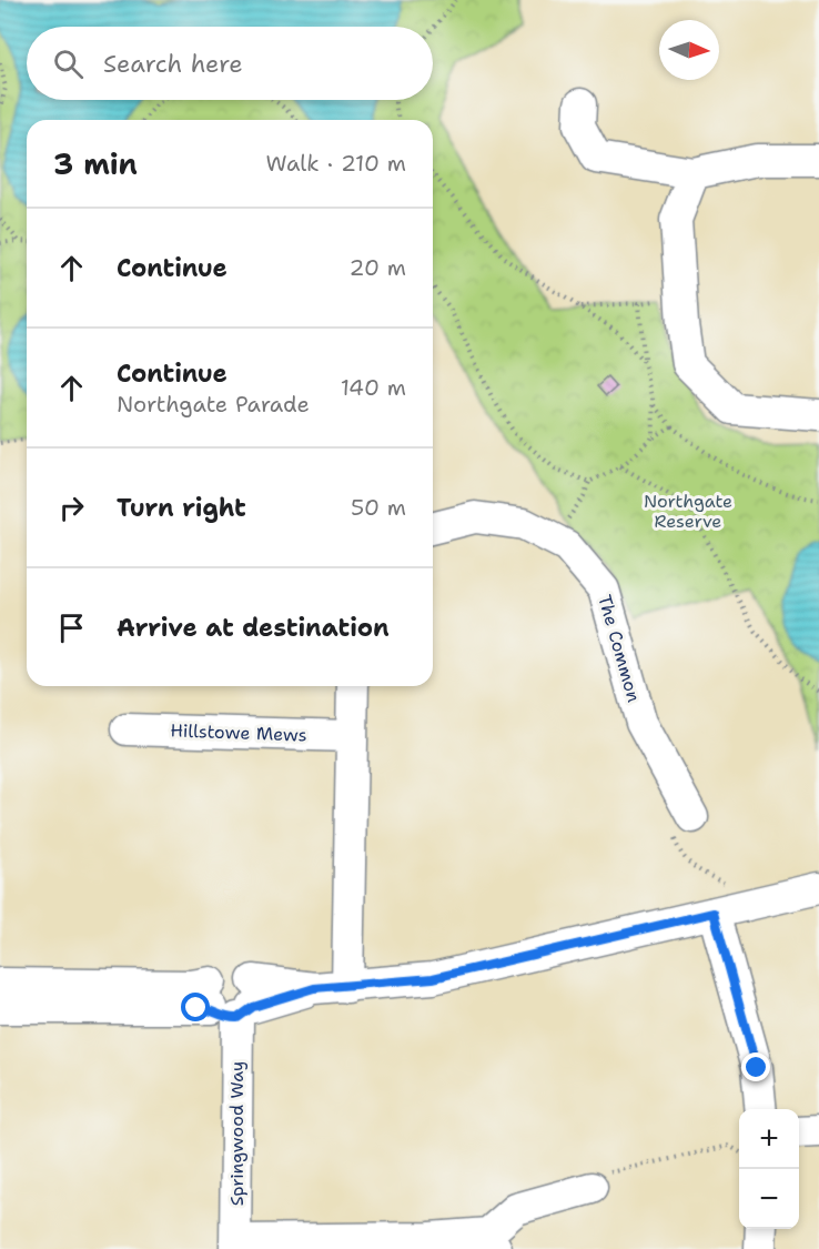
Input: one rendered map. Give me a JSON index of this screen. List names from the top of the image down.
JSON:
{
  "streets": {
    "street": ["The Common", "Hillstowe Mews", "Springwood Way"]
  },
  "parks": ["Northgate Reserve"],
  "north": "right",
  "page": {
    "search": "Search here",
    "heading": ["3 min", "Walk · 210 m"],
    "list": [
      ["Continue", "20 m"],
      ["Continue", "Northgate Parade", "140 m"],
      ["Turn right", "50 m"],
      "Arrive at destination"
    ],
    "map_buttons": ["+", "−"]
  }
}
